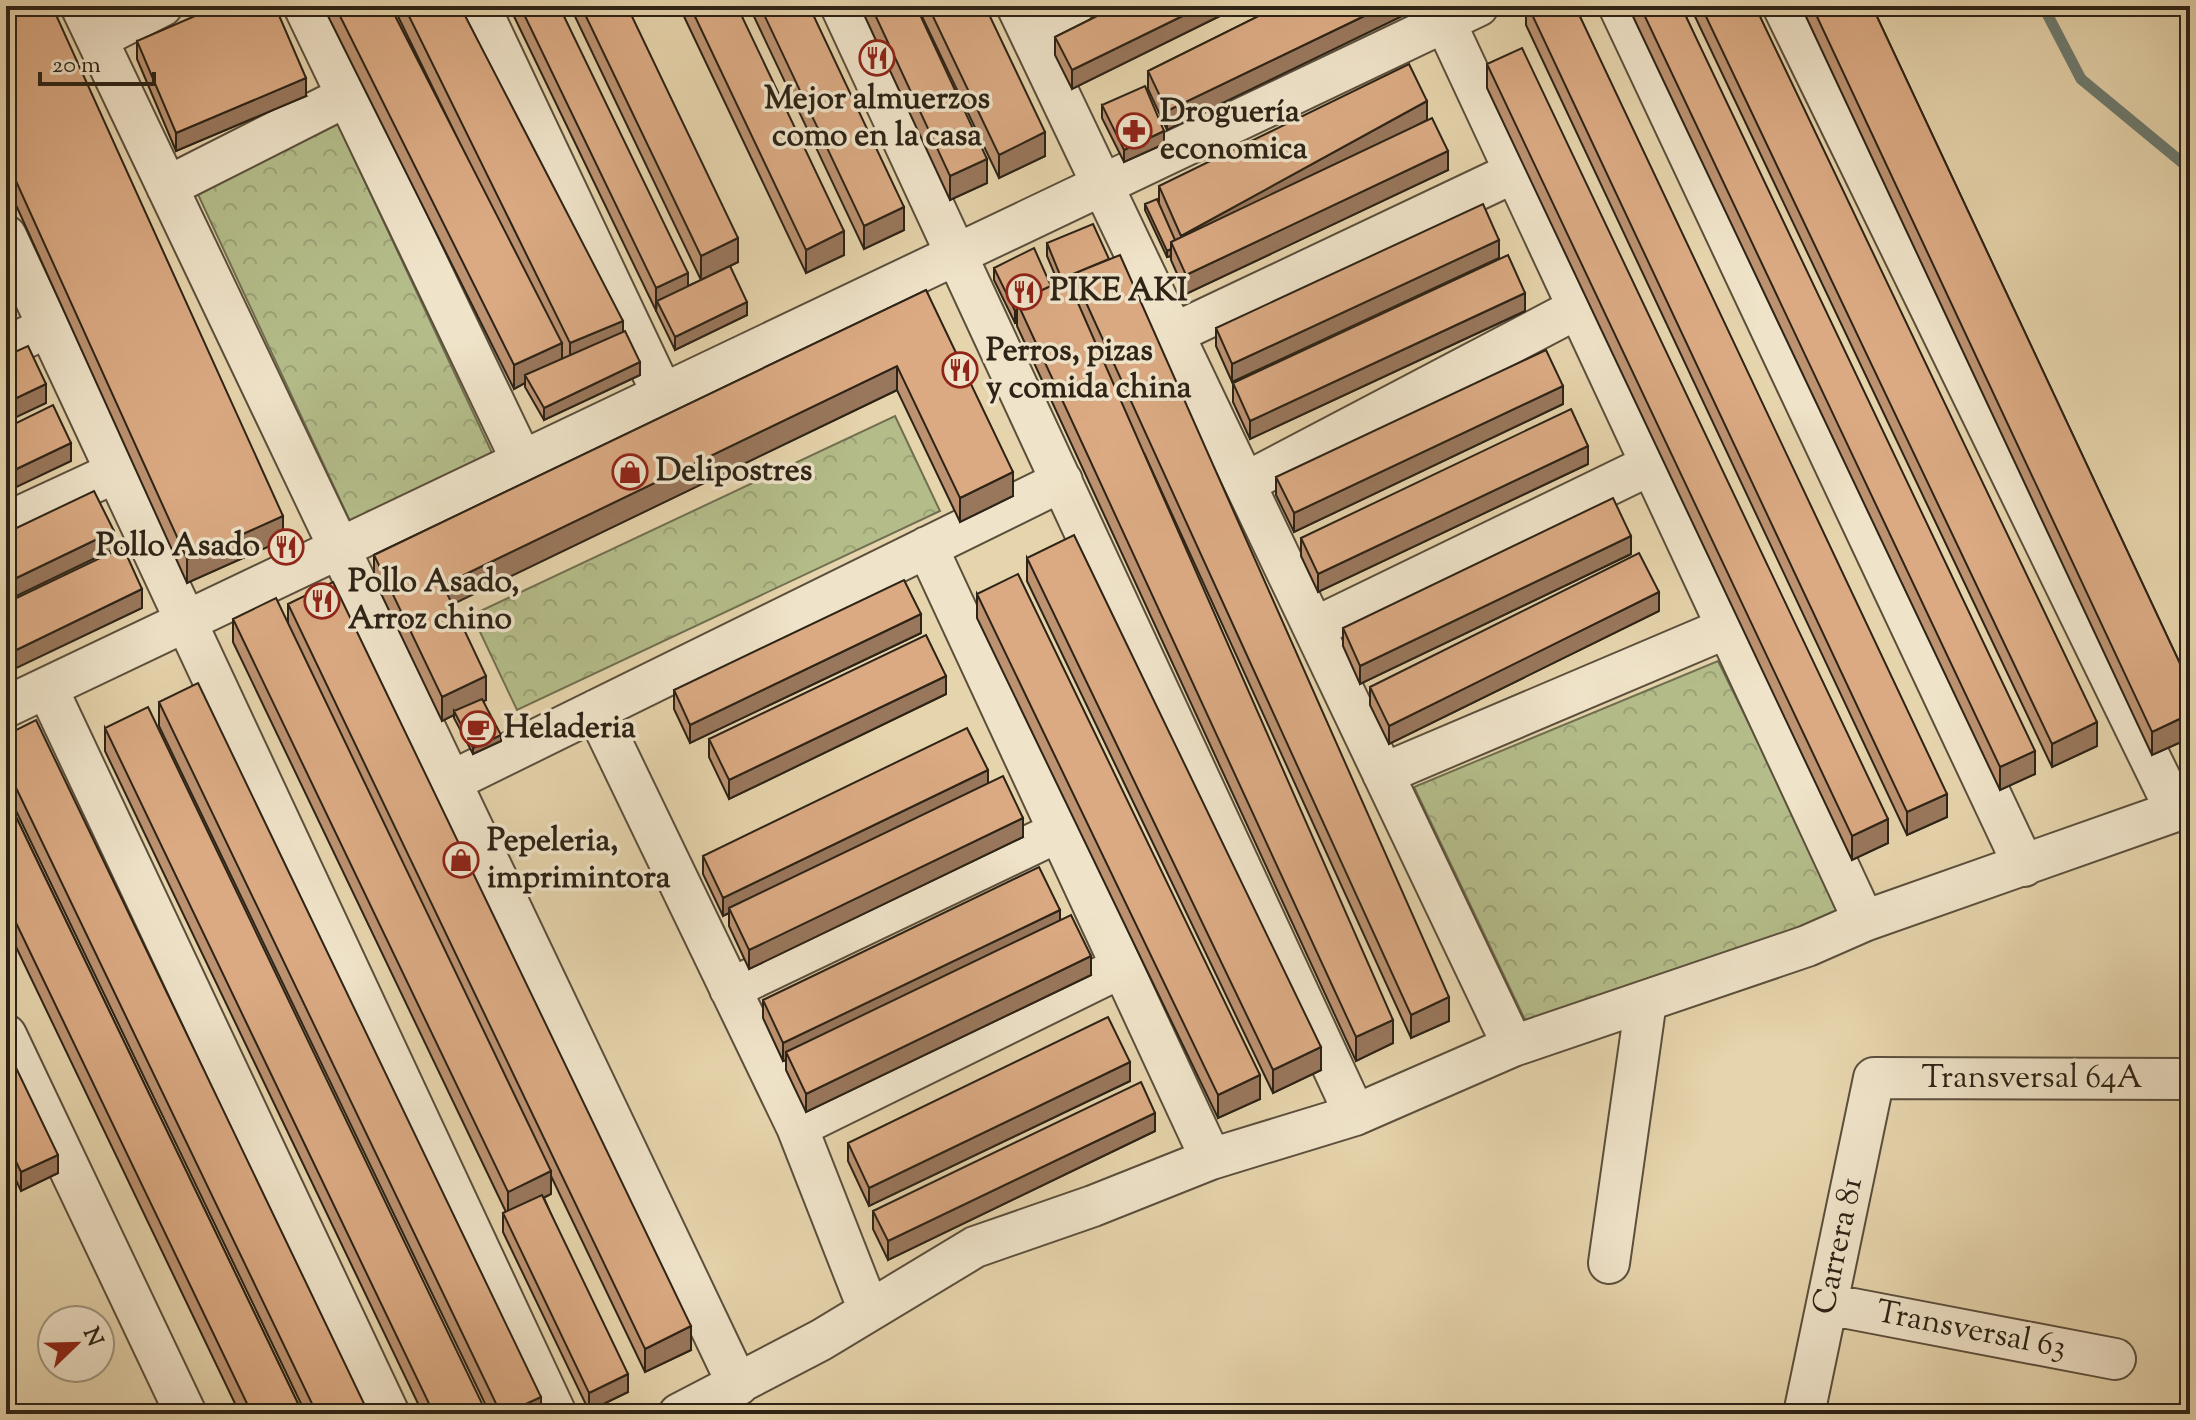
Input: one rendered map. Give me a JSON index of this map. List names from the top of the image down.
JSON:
{
  "streets": {
    "street": ["Transversal 64A", "Carrera 81", "Transversal 63"]
  },
  "crossings": [
    ["Transversal 64A", "Carrera 81"],
    ["Carrera 81", "Transversal 63"]
  ],
  "places": {
    "restaurant": [
      "Mejor almuerzos como en la casa",
      "PIKE AKI",
      "Perros, pizas y comida china",
      "Pollo Asado",
      "Pollo Asado, Arroz chino"
    ],
    "pharmacy": ["Droguería economica"],
    "shop": ["Delipostres", "Pepeleria, imprimintora"],
    "cafe": ["Heladeria"]
  },
  "scale_bar": "20 m",
  "north": "top right"
}
